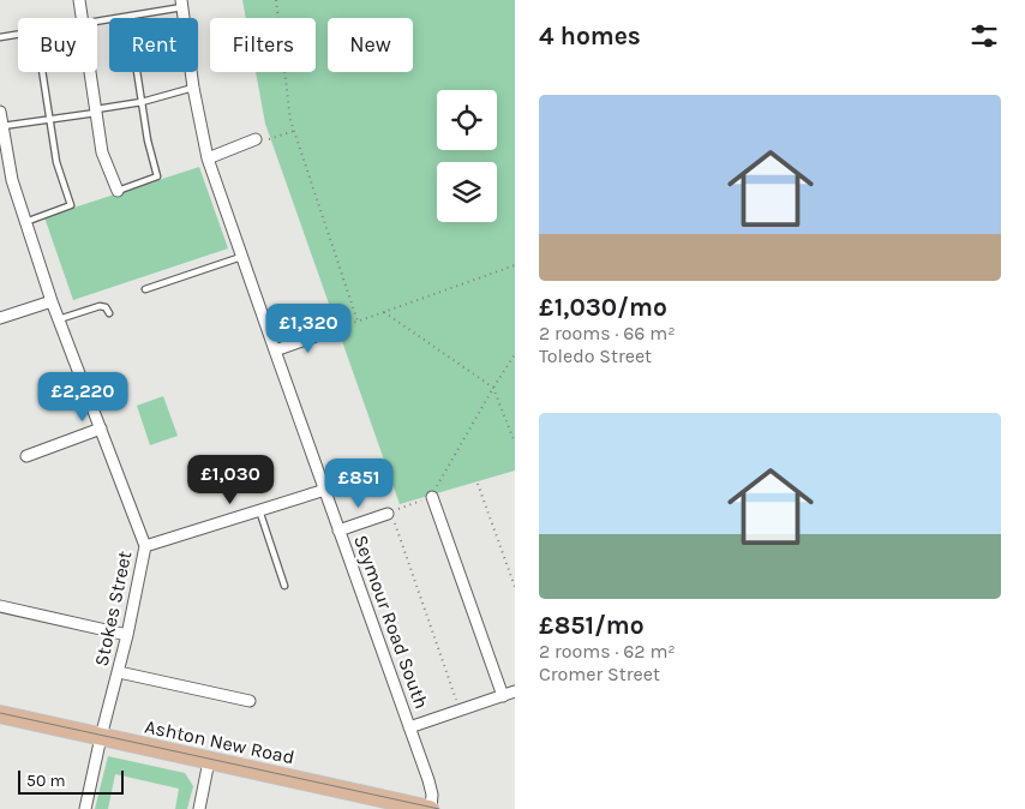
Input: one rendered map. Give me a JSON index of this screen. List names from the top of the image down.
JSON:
{
  "streets": {
    "main road": ["Ashton New Road"],
    "street": ["Stokes Street", "Seymour Road South"]
  },
  "crossings": [
    ["Stokes Street", "Ashton New Road"],
    ["Seymour Road South", "Ashton New Road"]
  ],
  "scale_bar": "50 m",
  "page": {
    "heading": "4 homes",
    "chip": [
      "Buy",
      "Rent",
      "Filters",
      "New"
    ],
    "list": [
      {
        "name": "£1,030/mo",
        "note": "2 rooms · 66 m² · Toledo Street"
      },
      {
        "name": "£851/mo",
        "note": "2 rooms · 62 m² · Cromer Street"
      }
    ],
    "price": [
      "£1,320",
      "£2,220",
      "£1,030",
      "£851"
    ],
    "scale": "50 m"
  }
}
